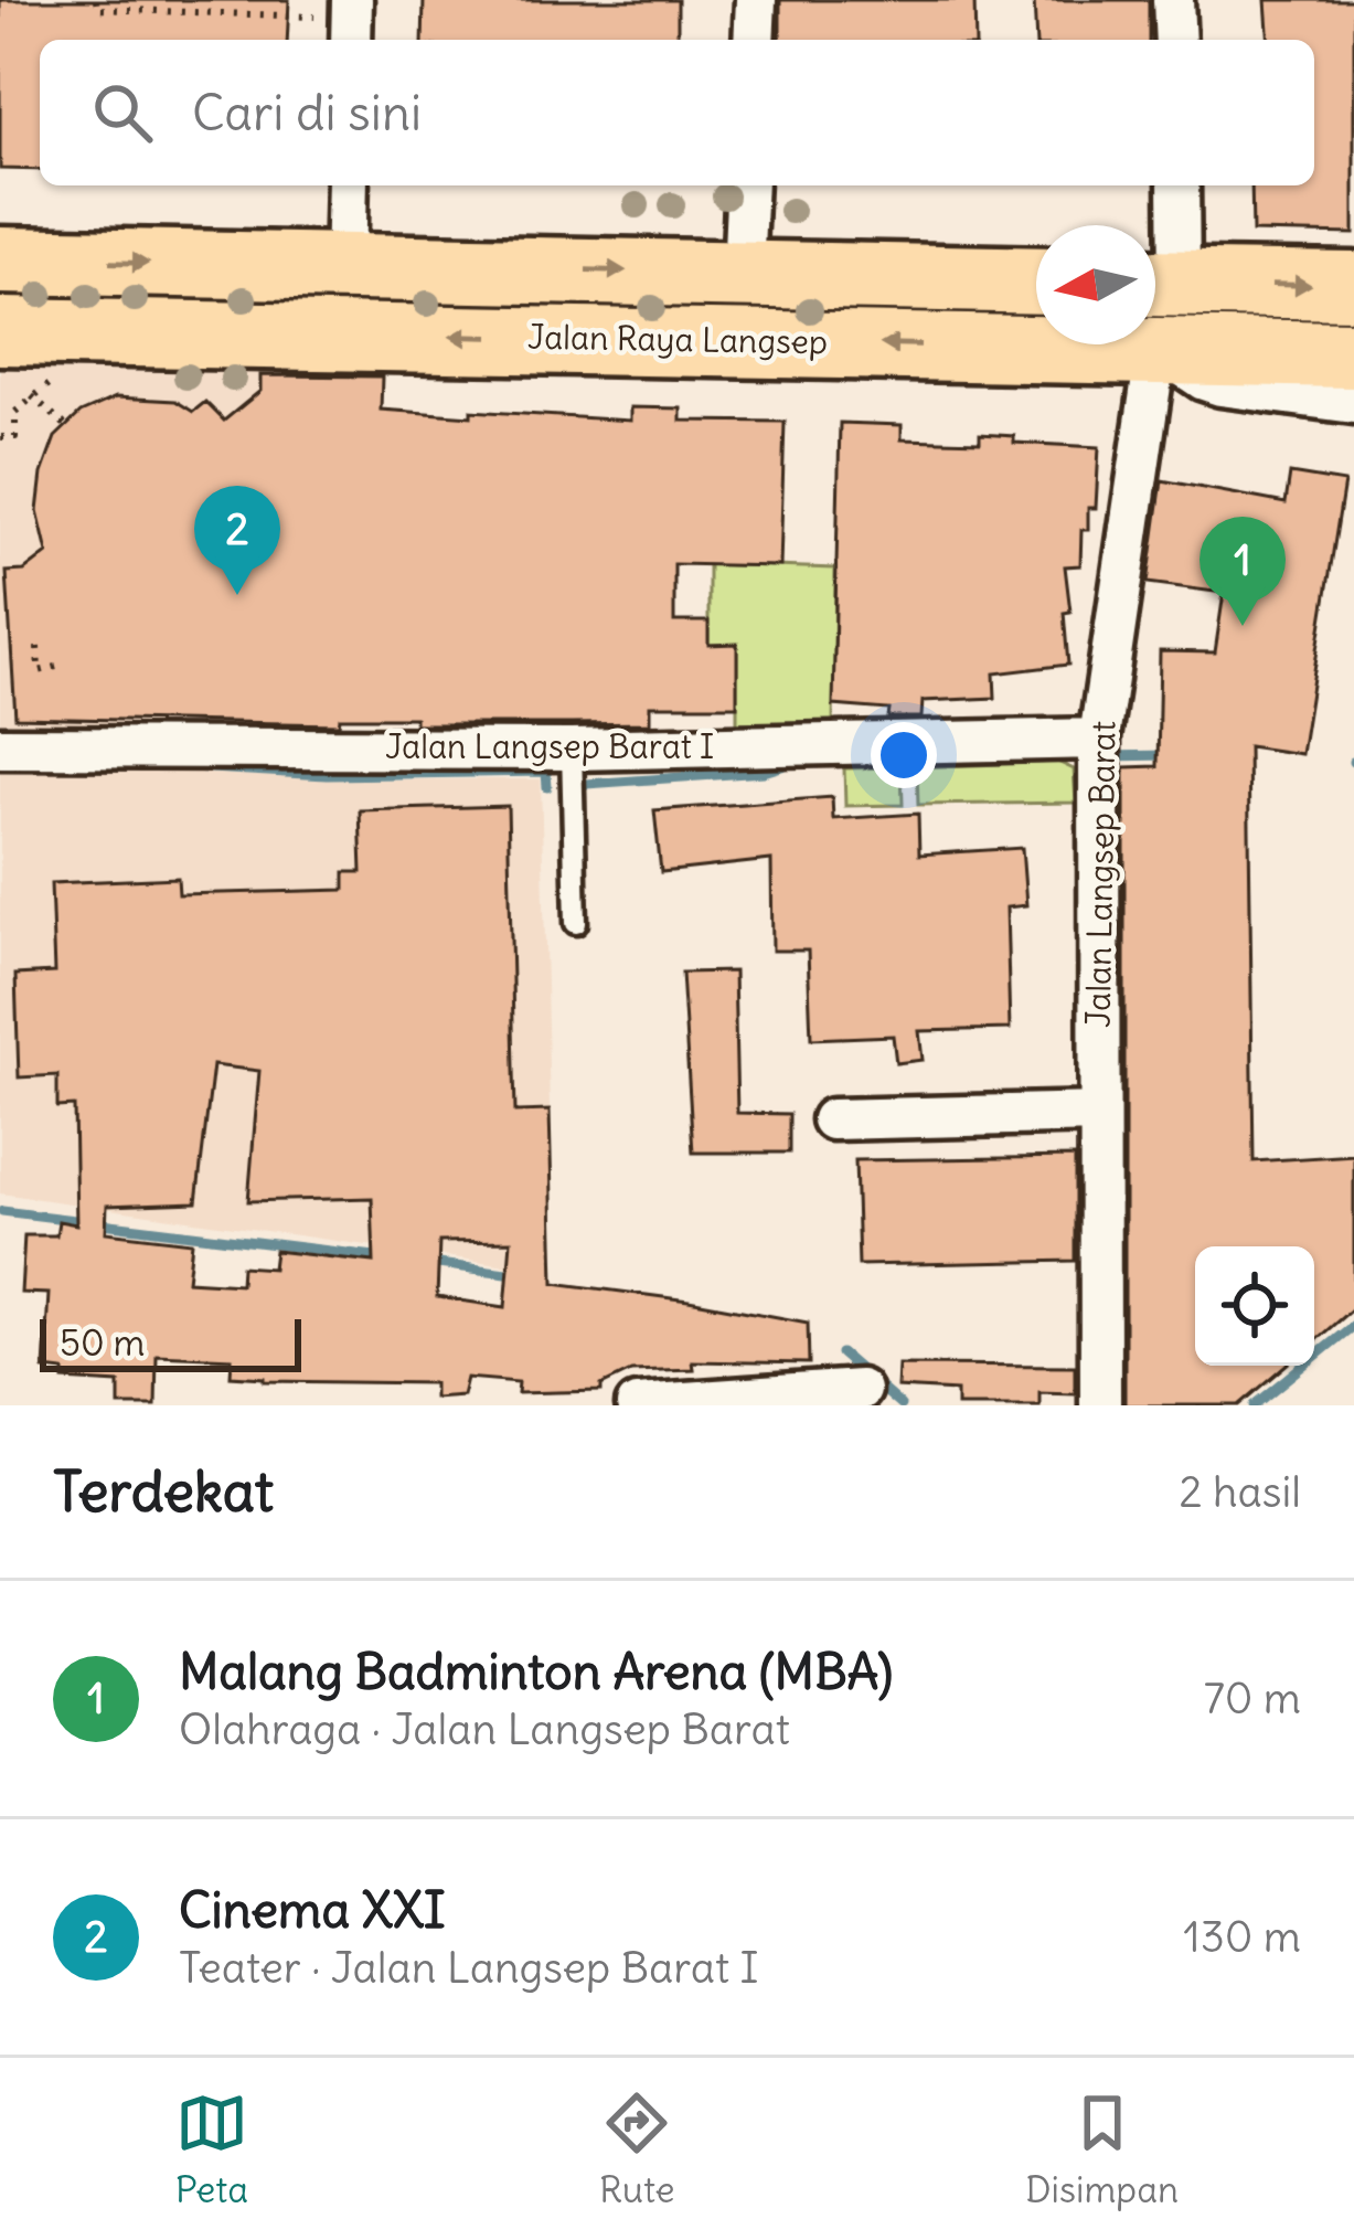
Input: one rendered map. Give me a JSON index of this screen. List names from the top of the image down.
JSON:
{
  "streets": {
    "main road": ["Jalan Raya Langsep"],
    "street": ["Jalan Langsep Barat I", "Jalan Langsep Barat"]
  },
  "crossings": [
    ["Jalan Raya Langsep", "Jalan Langsep Barat"],
    ["Jalan Langsep Barat I", "Jalan Langsep Barat"]
  ],
  "scale_bar": "50 m",
  "north": "left",
  "page": {
    "search": "Cari di sini",
    "pins": ["2", "1"],
    "scale": "50 m",
    "heading": ["Terdekat", "2 hasil"],
    "list": [
      {
        "mark": "1",
        "name": "Malang Badminton Arena (MBA)",
        "note": "Olahraga · Jalan Langsep Barat",
        "value": "70 m"
      },
      {
        "mark": "2",
        "name": "Cinema XXI",
        "note": "Teater · Jalan Langsep Barat I",
        "value": "130 m"
      }
    ],
    "nav": ["Peta", "Rute", "Disimpan"]
  }
}
